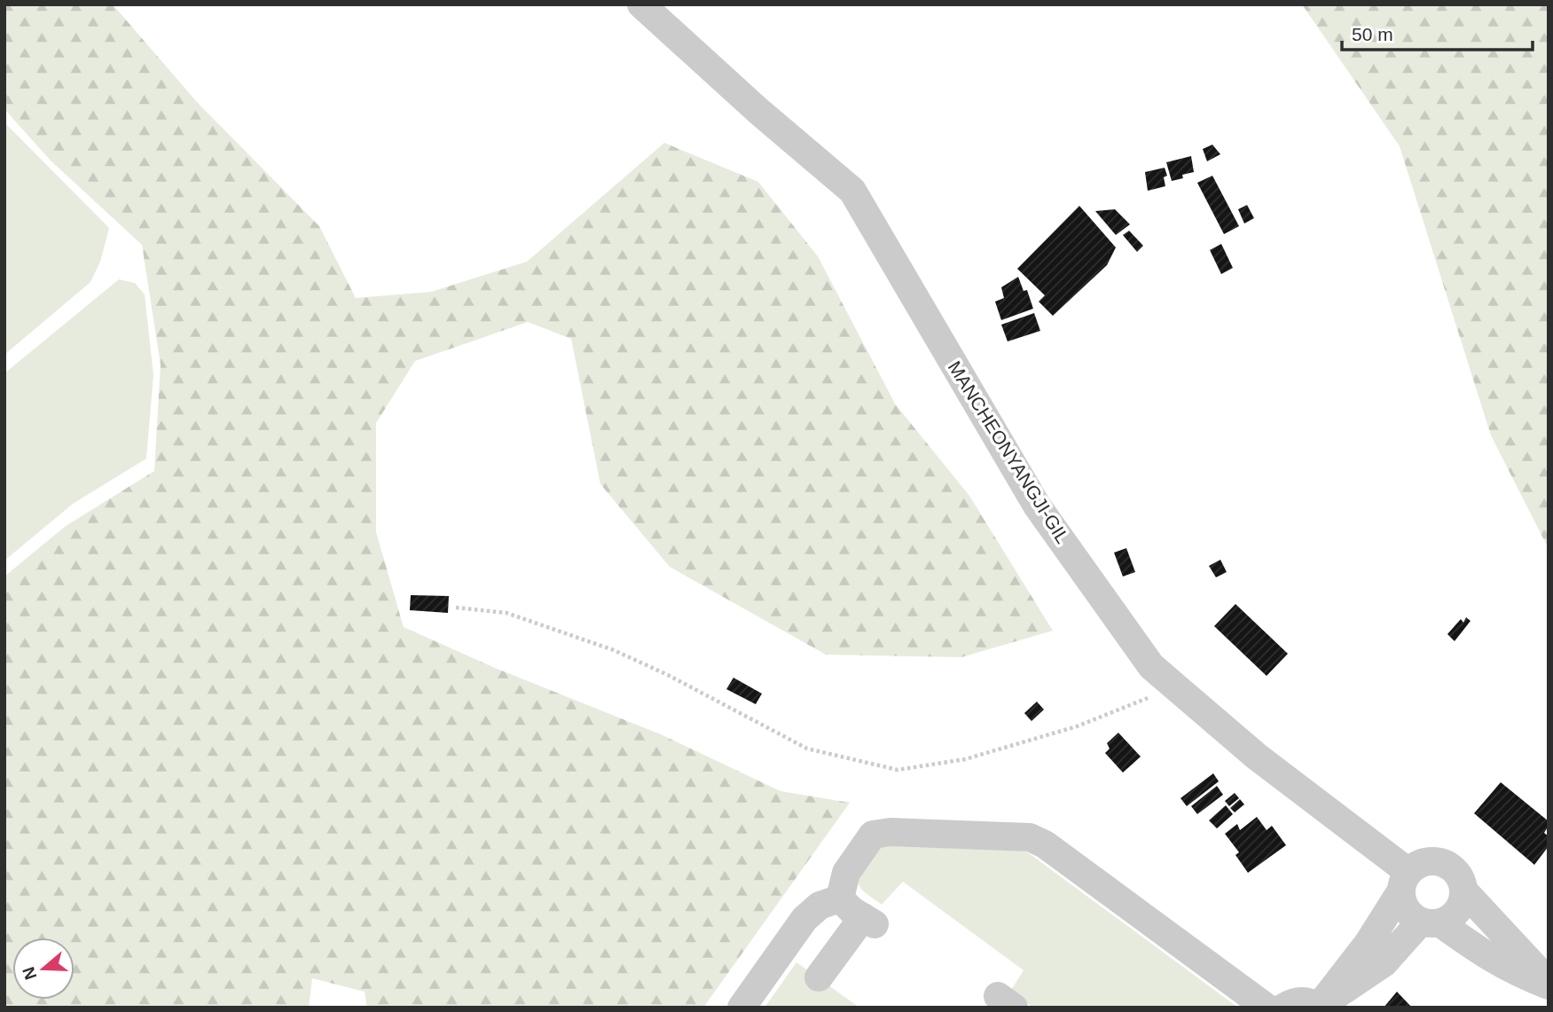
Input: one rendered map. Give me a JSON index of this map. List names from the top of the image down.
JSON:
{
  "streets": {
    "street": ["MANCHEONYANGJI-GIL"]
  },
  "scale_bar": "50 m",
  "north": "left"
}
